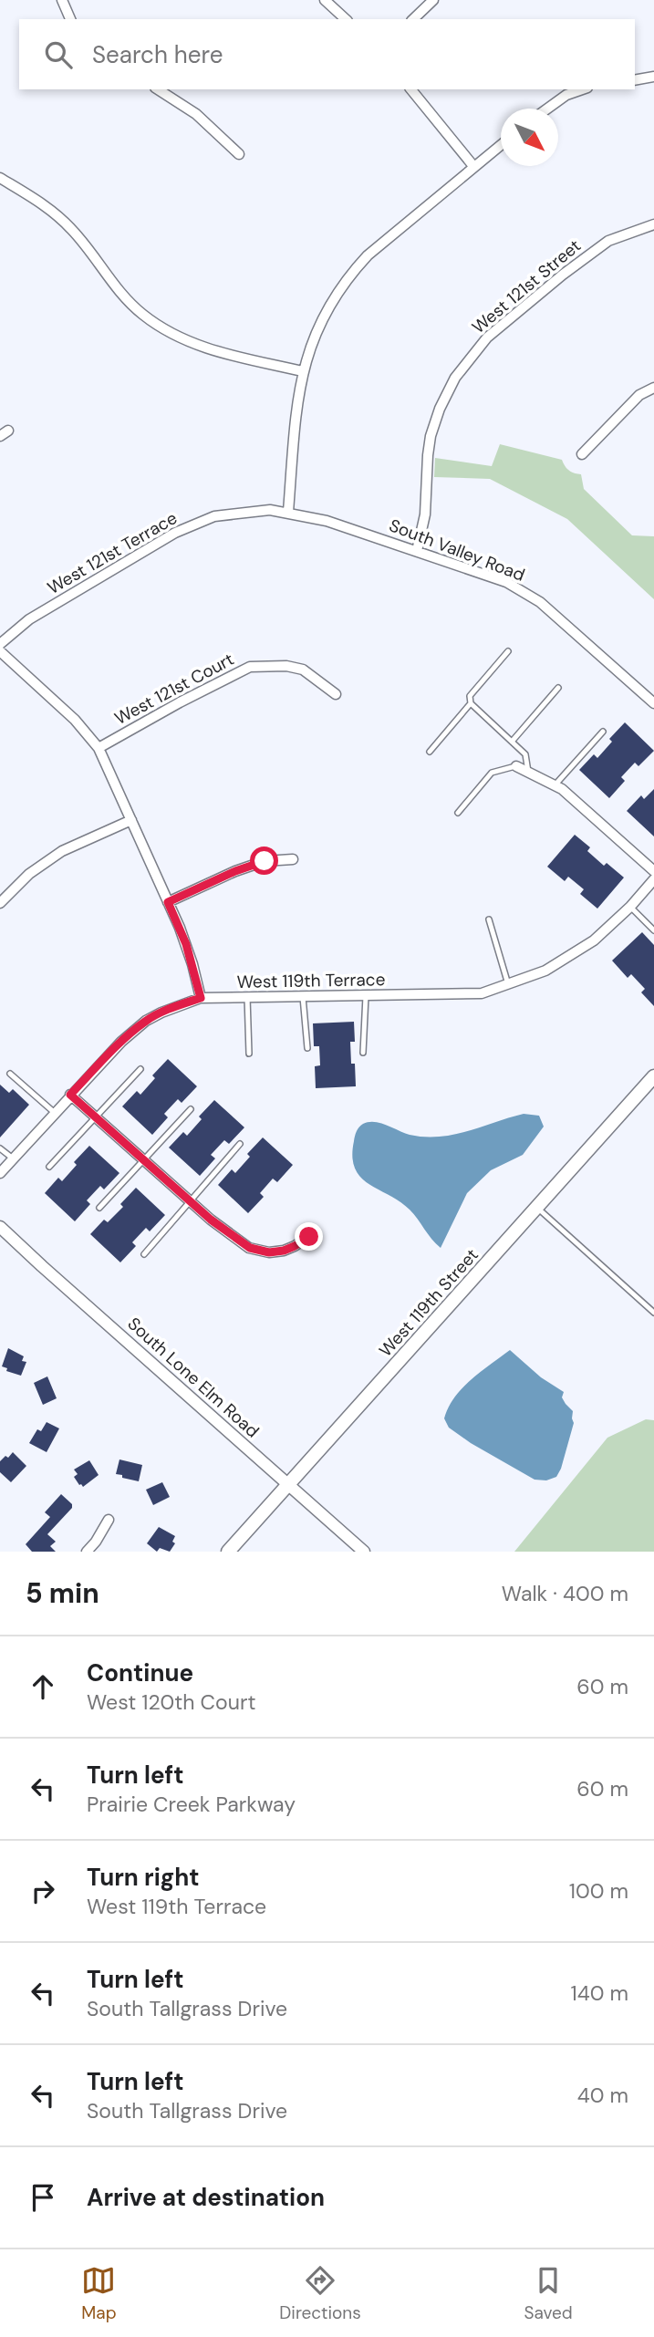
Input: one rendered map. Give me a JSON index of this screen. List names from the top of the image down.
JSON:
{
  "streets": {
    "main road": ["West 119th Street"],
    "street": [
      "West 121st Street",
      "South Valley Road",
      "West 121st Terrace",
      "West 121st Court",
      "West 119th Terrace",
      "South Lone Elm Road"
    ]
  },
  "crossings": [
    ["West 121st Street", "South Valley Road"],
    ["South Valley Road", "West 121st Terrace"],
    ["West 119th Street", "South Lone Elm Road"]
  ],
  "north": "bottom right",
  "page": {
    "search": "Search here",
    "heading": ["5 min", "Walk · 400 m"],
    "list": [
      ["Continue", "West 120th Court", "60 m"],
      ["Turn left", "Prairie Creek Parkway", "60 m"],
      ["Turn right", "West 119th Terrace", "100 m"],
      ["Turn left", "South Tallgrass Drive", "140 m"],
      ["Turn left", "South Tallgrass Drive", "40 m"],
      "Arrive at destination"
    ],
    "nav": ["Map", "Directions", "Saved"]
  }
}
